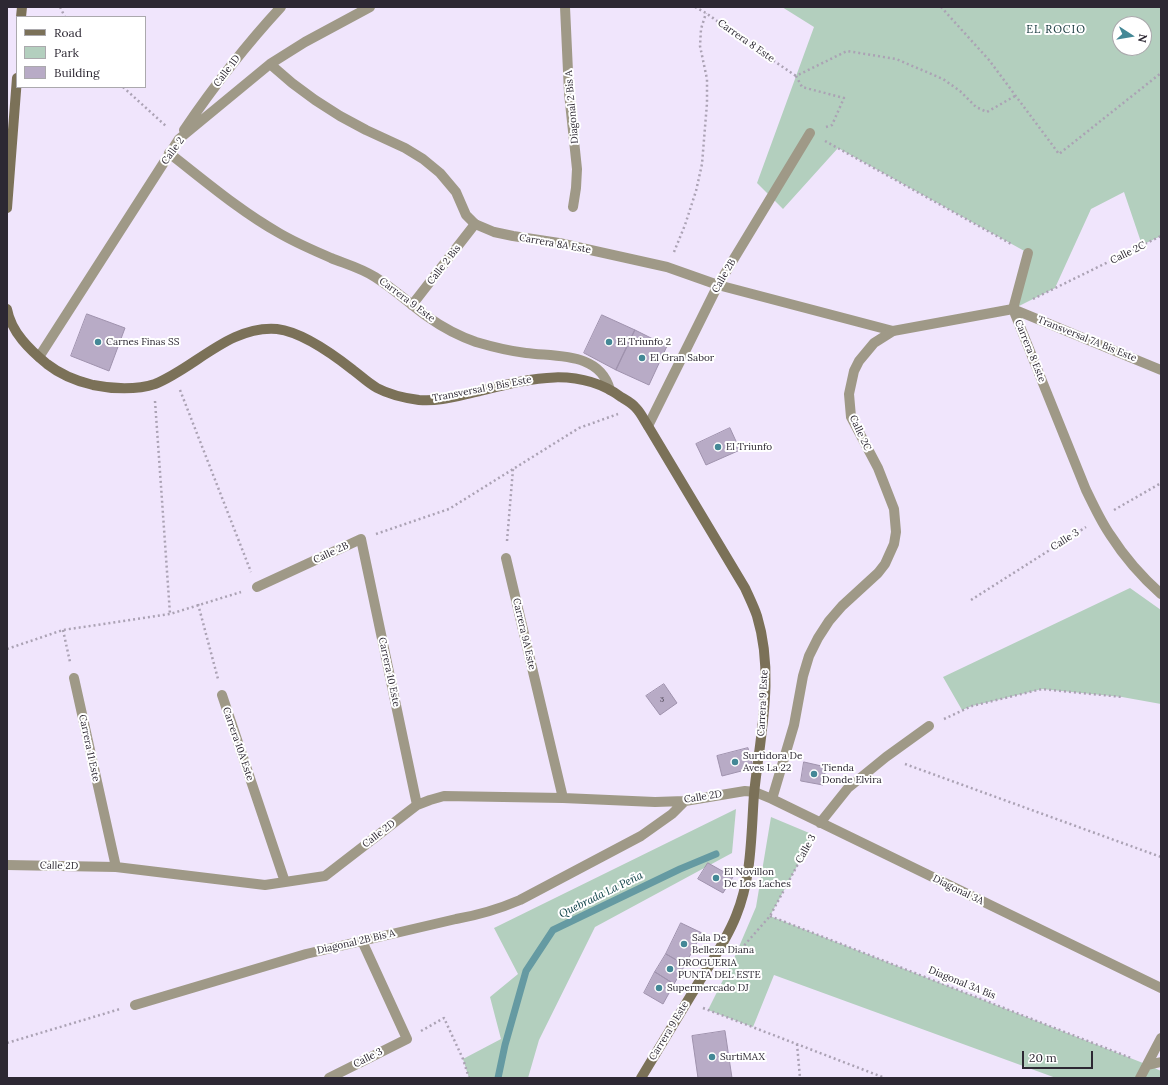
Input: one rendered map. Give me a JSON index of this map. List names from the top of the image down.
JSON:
{
  "streets": {
    "street": [
      "Carrera 8 Este",
      "Calle 1D",
      "Diagonal 2 Bis A",
      "Calle 2",
      "Carrera 8A Este",
      "Calle 2C",
      "Calle 2 Bis",
      "Calle 2B",
      "Carrera 9 Este",
      "Transversal 7A Bis Este",
      "Transversal 9 Bis Este",
      "Calle 3",
      "Carrera 9A Este",
      "Carrera 10 Este",
      "Carrera 10A Este",
      "Carrera 11 Este",
      "Calle 2D",
      "Diagonal 3A",
      "Diagonal 2B Bis A"
    ],
    "path": ["Diagonal 3A Bis"]
  },
  "crossings": [
    ["Carrera 8 Este", "Calle 2C"],
    ["Carrera 8 Este", "Calle 2B"],
    ["Carrera 8 Este", "Transversal 7A Bis Este"],
    ["Carrera 8 Este", "Calle 3"],
    ["Calle 1D", "Calle 2"],
    ["Calle 2", "Carrera 8A Este"],
    ["Calle 2", "Carrera 9 Este"],
    ["Calle 2", "Transversal 9 Bis Este"],
    ["Carrera 8A Este", "Calle 2C"],
    ["Carrera 8A Este", "Calle 2 Bis"],
    ["Carrera 8A Este", "Calle 2B"],
    ["Calle 2C", "Transversal 7A Bis Este"],
    ["Calle 2C", "Diagonal 3A"],
    ["Calle 2 Bis", "Carrera 9 Este"],
    ["Calle 2B", "Carrera 9 Este"],
    ["Calle 2B", "Transversal 9 Bis Este"],
    ["Calle 2B", "Carrera 10 Este"],
    ["Carrera 9 Este", "Transversal 9 Bis Este"],
    ["Carrera 9 Este", "Calle 2D"],
    ["Carrera 9 Este", "Diagonal 3A"],
    ["Calle 3", "Diagonal 3A"],
    ["Calle 3", "Diagonal 3A Bis"],
    ["Carrera 9A Este", "Calle 2D"],
    ["Carrera 10 Este", "Calle 2D"],
    ["Carrera 10A Este", "Calle 2D"],
    ["Carrera 11 Este", "Calle 2D"],
    ["Calle 2D", "Diagonal 3A"],
    ["Calle 2D", "Diagonal 2B Bis A"]
  ],
  "districts": ["EL ROCIO"],
  "water": ["Quebrada La Peña"],
  "places": [
    "Carnes Finas SS",
    "El Triunfo 2",
    "El Gran Sabor",
    "El Triunfo",
    "Surtidora De Aves La 22",
    "Tienda Donde Elvira",
    "El Novillon De Los Laches",
    "Sala De Belleza Diana",
    "DROGUERIA PUNTA DEL ESTE",
    "Supermercado DJ",
    "SurtiMAX"
  ],
  "house_numbers": ["3"],
  "legend": ["Road", "Park", "Building"],
  "scale_bar": "20 m",
  "north": "right"
}
